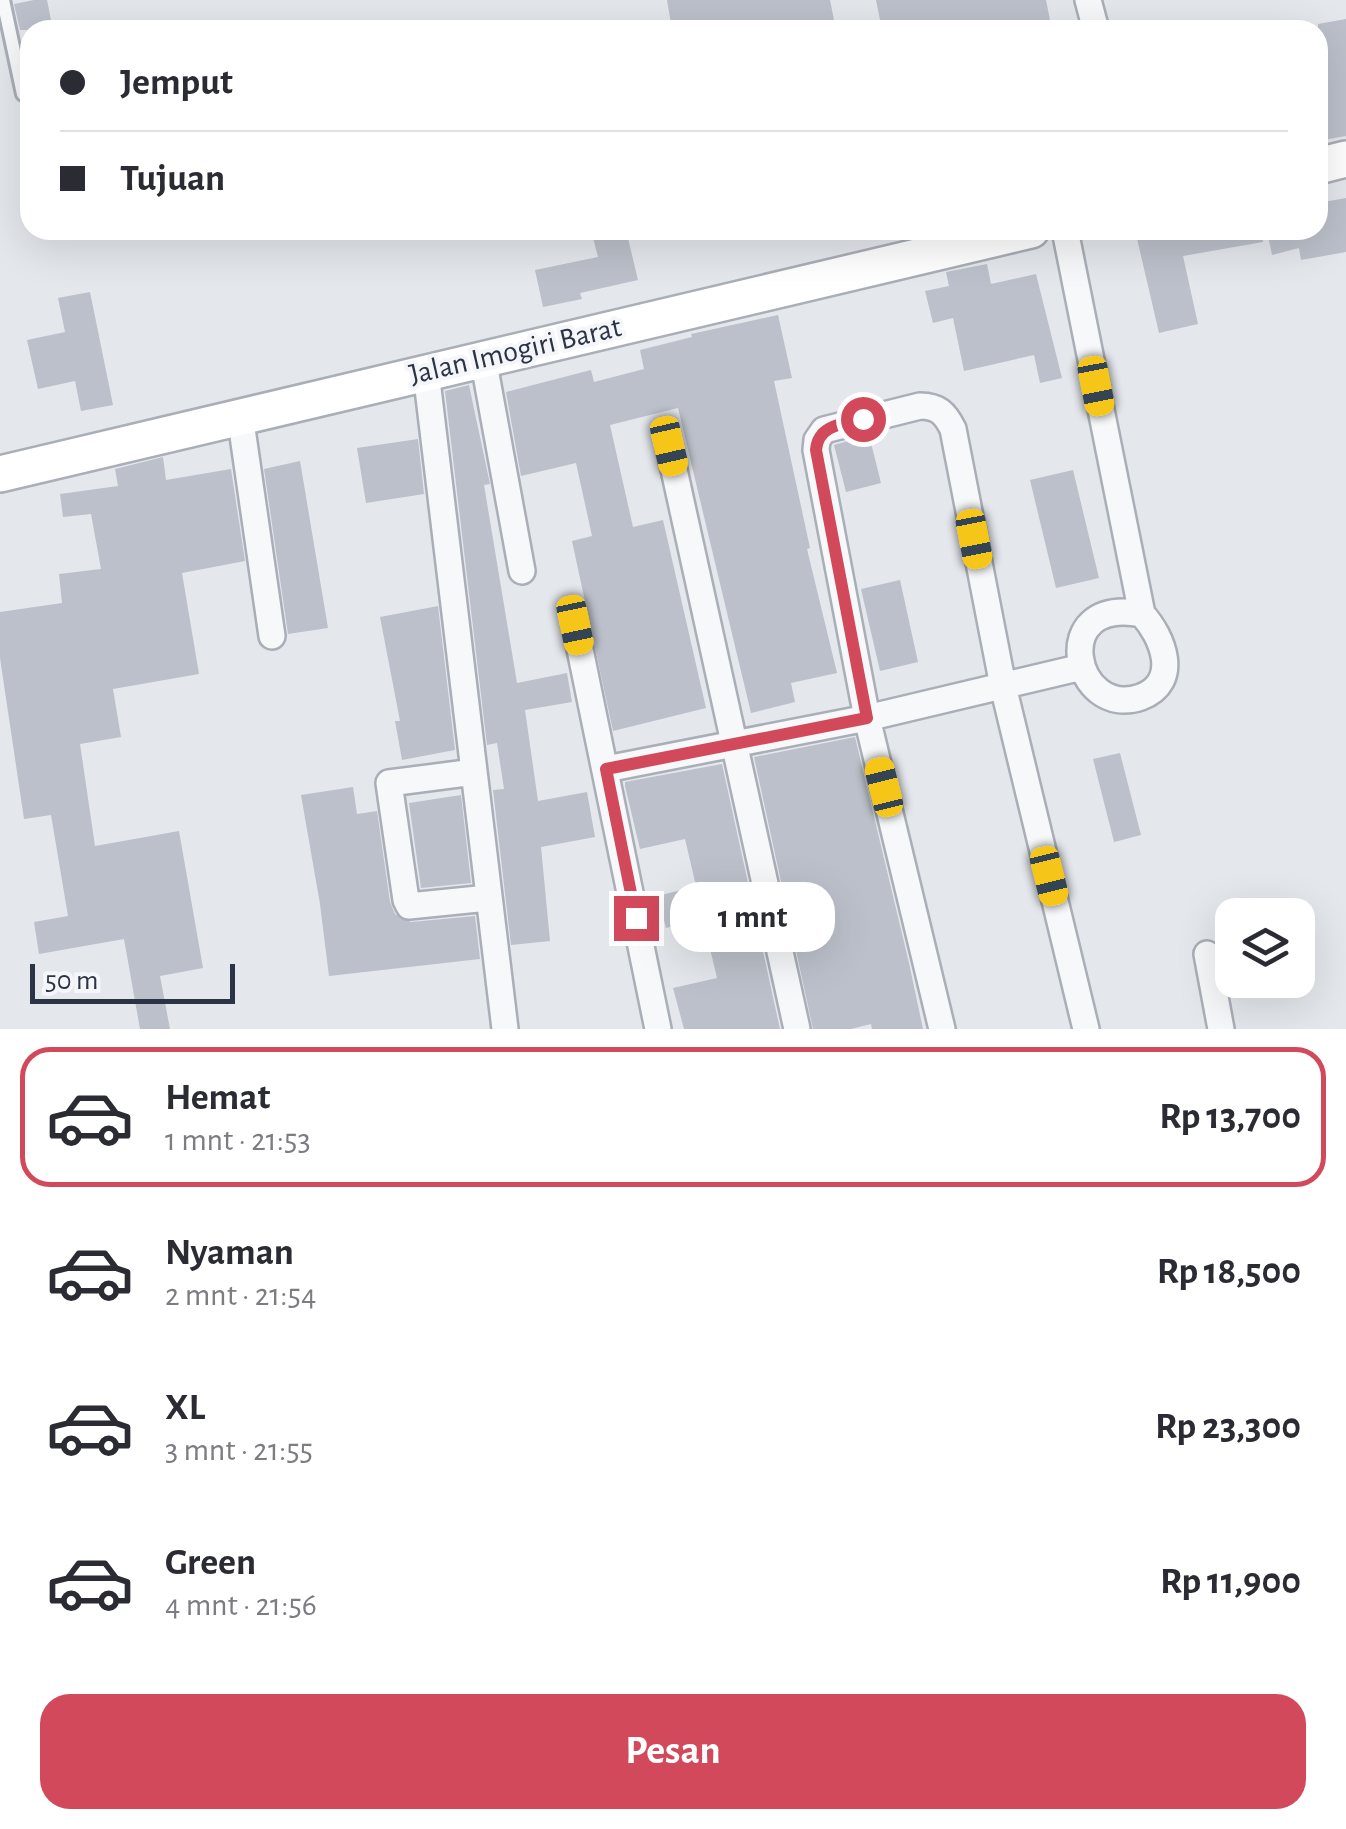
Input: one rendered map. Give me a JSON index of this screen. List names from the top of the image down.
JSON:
{
  "streets": {
    "main road": ["Jalan Imogiri Barat"]
  },
  "scale_bar": "50 m",
  "page": {
    "banner": ["Jemput", "Tujuan"],
    "bubble": "1 mnt",
    "scale": "50 m",
    "list": [
      {
        "name": "Hemat",
        "note": "1 mnt · 21:53",
        "value": "Rp 13,700"
      },
      {
        "name": "Nyaman",
        "note": "2 mnt · 21:54",
        "value": "Rp 18,500"
      },
      {
        "name": "XL",
        "note": "3 mnt · 21:55",
        "value": "Rp 23,300"
      },
      {
        "name": "Green",
        "note": "4 mnt · 21:56",
        "value": "Rp 11,900"
      }
    ],
    "buttons": "Pesan"
  }
}
